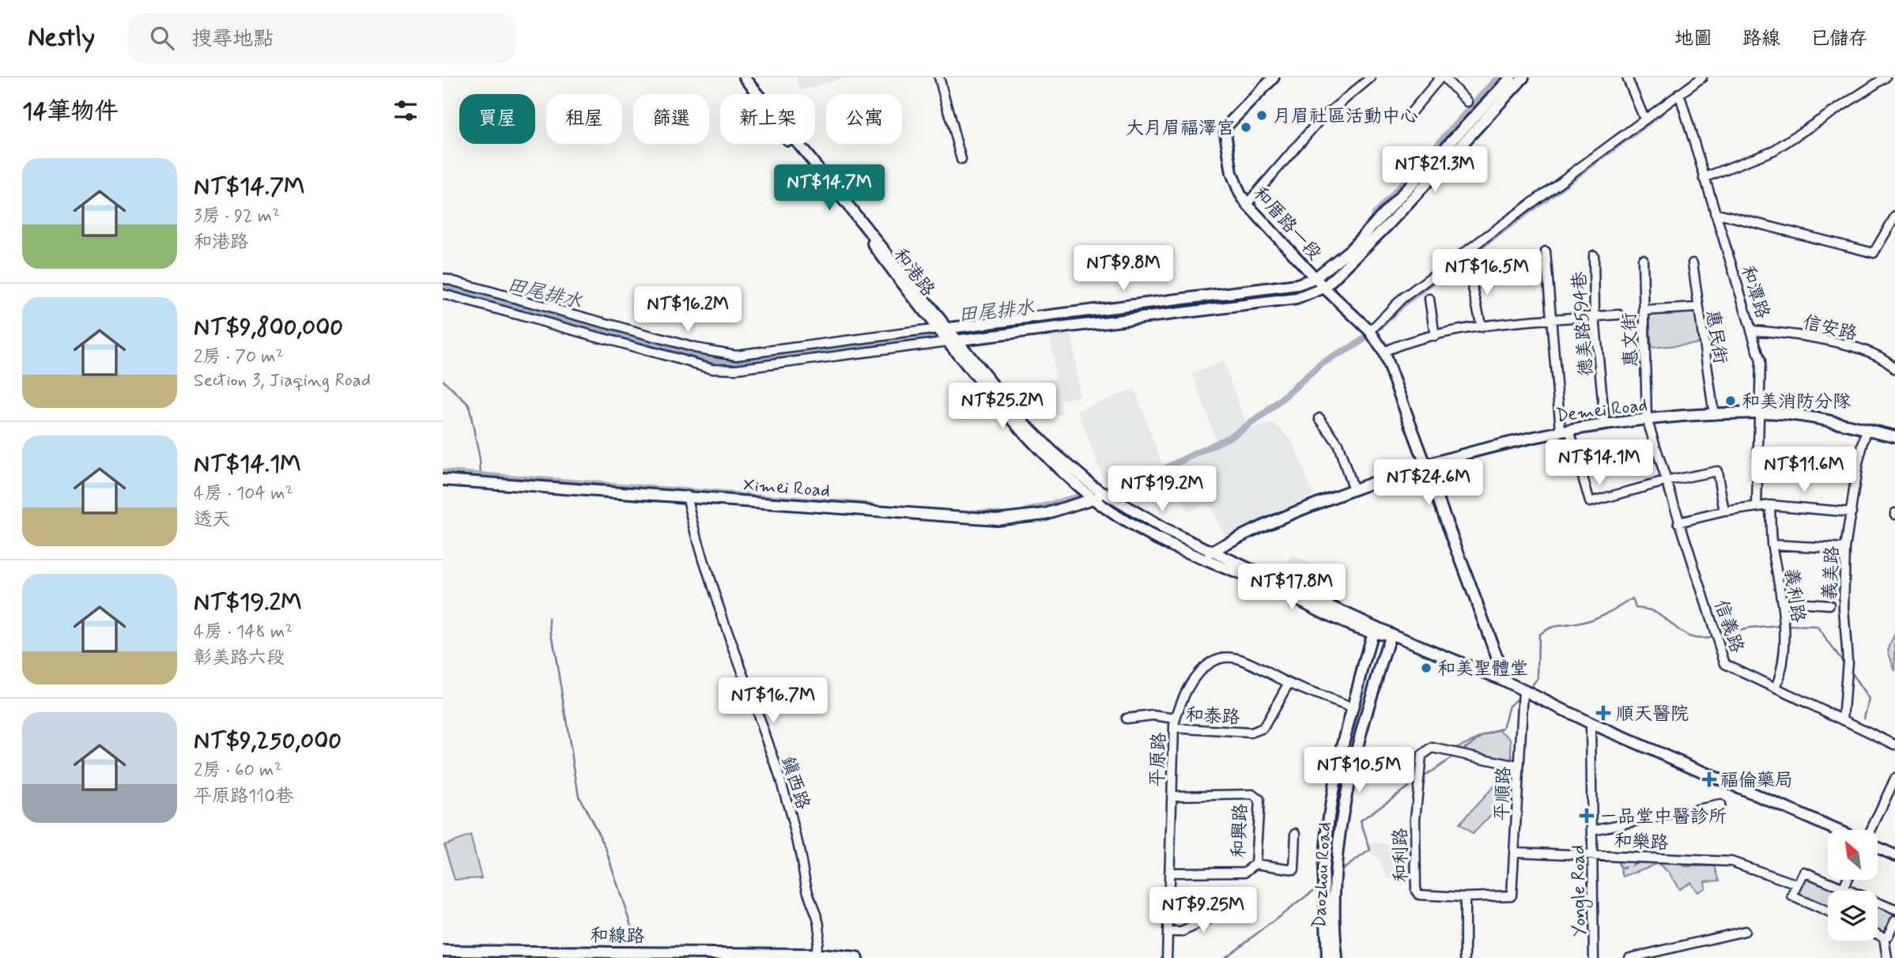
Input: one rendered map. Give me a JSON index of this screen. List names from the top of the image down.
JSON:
{
  "streets": {
    "street": [
      "和厝路一段",
      "和港路",
      "和潭路",
      "德美路594巷",
      "信安路",
      "惠民街",
      "惠文街",
      "Demei Road",
      "Ximei Road",
      "義美路",
      "義利路",
      "信義路",
      "和泰路",
      "平原路",
      "鎮西路",
      "平順路",
      "和興路",
      "和樂路",
      "和利路",
      "Daozhou Road",
      "Yongle Road",
      "和線路"
    ]
  },
  "crossings": [
    ["和厝路一段", "Demei Road"],
    ["和港路", "Ximei Road"],
    ["和潭路", "信安路"],
    ["和潭路", "Demei Road"],
    ["德美路594巷", "Demei Road"],
    ["惠民街", "Demei Road"],
    ["惠文街", "Demei Road"],
    ["惠文街", "信義路"],
    ["Demei Road", "義美路"],
    ["Demei Road", "信義路"],
    ["Ximei Road", "鎮西路"],
    ["義美路", "信義路"],
    ["義利路", "信義路"],
    ["和泰路", "平原路"],
    ["平原路", "和興路"],
    ["平原路", "Daozhou Road"],
    ["鎮西路", "和線路"],
    ["平順路", "和樂路"],
    ["平順路", "和利路"],
    ["和樂路", "Yongle Road"]
  ],
  "water": ["田尾排水"],
  "places": {
    "other": [
      "月眉社區活動中心",
      "大月眉福澤宮",
      "和美消防分隊",
      "和美聖體堂"
    ],
    "health": ["順天醫院", "福倫藥局", "ㄧ品堂中醫診所"]
  },
  "north": "top left",
  "page": {
    "header": "Nestly",
    "search": "搜尋地點",
    "nav": ["地圖", "路線", "已儲存"],
    "heading": "14筆物件",
    "chip": [
      "買屋",
      "租屋",
      "篩選",
      "新上架",
      "公寓"
    ],
    "list": [
      {
        "name": "NT$14.7M",
        "note": "3房 · 92 m² · 和港路"
      },
      {
        "name": "NT$9,800,000",
        "note": "2房 · 70 m² · Section 3, Jiaqing Road"
      },
      {
        "name": "NT$14.1M",
        "note": "4房 · 104 m² · 透天"
      },
      {
        "name": "NT$19.2M",
        "note": "4房 · 148 m² · 彰美路六段"
      },
      {
        "name": "NT$9,250,000",
        "note": "2房 · 60 m² · 平原路110巷"
      }
    ],
    "price": [
      "NT$21.3M",
      "NT$14.7M",
      "NT$9.8M",
      "NT$16.5M",
      "NT$16.2M",
      "NT$25.2M",
      "NT$14.1M",
      "NT$11.6M",
      "NT$24.6M",
      "NT$19.2M",
      "NT$17.8M",
      "NT$16.7M",
      "NT$10.5M",
      "NT$9.25M"
    ]
  }
}
